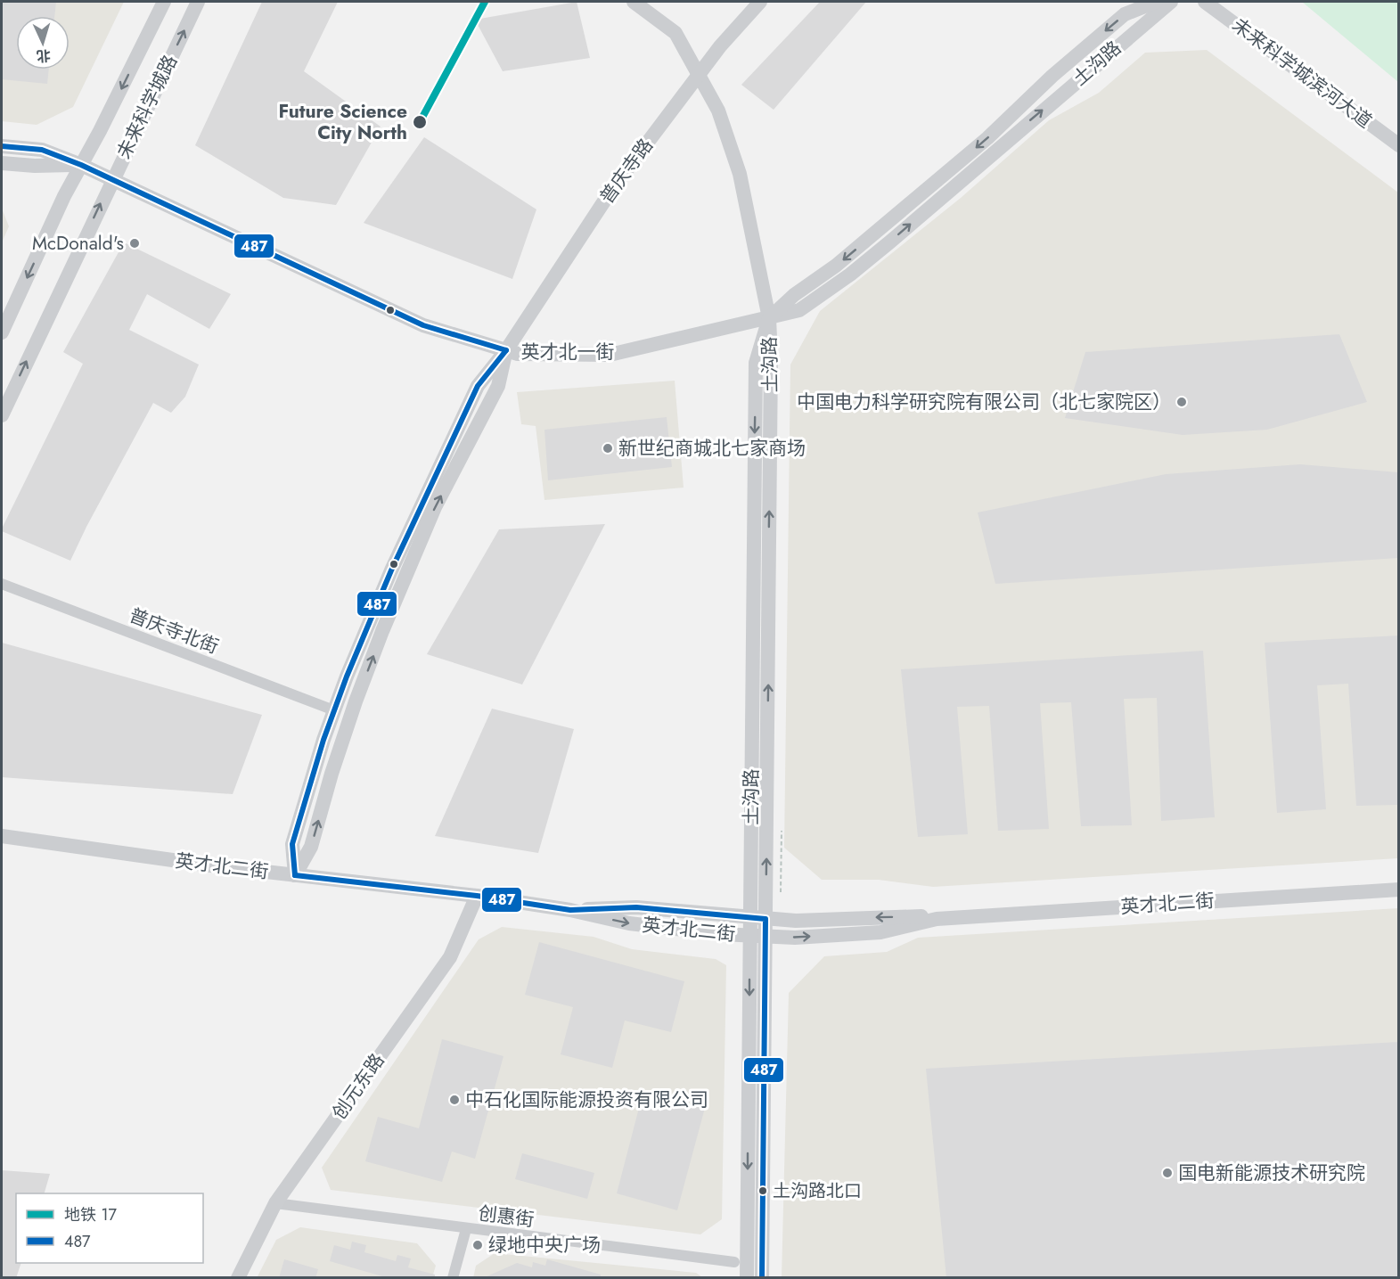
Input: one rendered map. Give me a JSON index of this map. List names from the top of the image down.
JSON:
{
  "streets": {
    "street": [
      "土沟路",
      "未来科学城滨河大道",
      "未来科学城路",
      "普庆寺路",
      "英才北一街",
      "普庆寺北街",
      "英才北二街",
      "创元东路",
      "创惠街"
    ]
  },
  "crossings": [
    ["土沟路", "英才北一街"],
    ["土沟路", "英才北二街"],
    ["未来科学城路", "英才北一街"],
    ["普庆寺路", "英才北一街"],
    ["普庆寺路", "普庆寺北街"],
    ["普庆寺路", "英才北二街"],
    ["英才北二街", "创元东路"],
    ["创元东路", "创惠街"]
  ],
  "places": [
    "Future Science City North",
    "McDonald's",
    "中国电力科学研究院有限公司（北七家院区）",
    "新世纪商城北七家商场",
    "中石化国际能源投资有限公司",
    "国电新能源技术研究院",
    "土沟路北口",
    "绿地中央广场"
  ],
  "lines": ["metro line 17", "transit line 487"],
  "legend": ["地铁 17", "487"],
  "north": "bottom"
}
